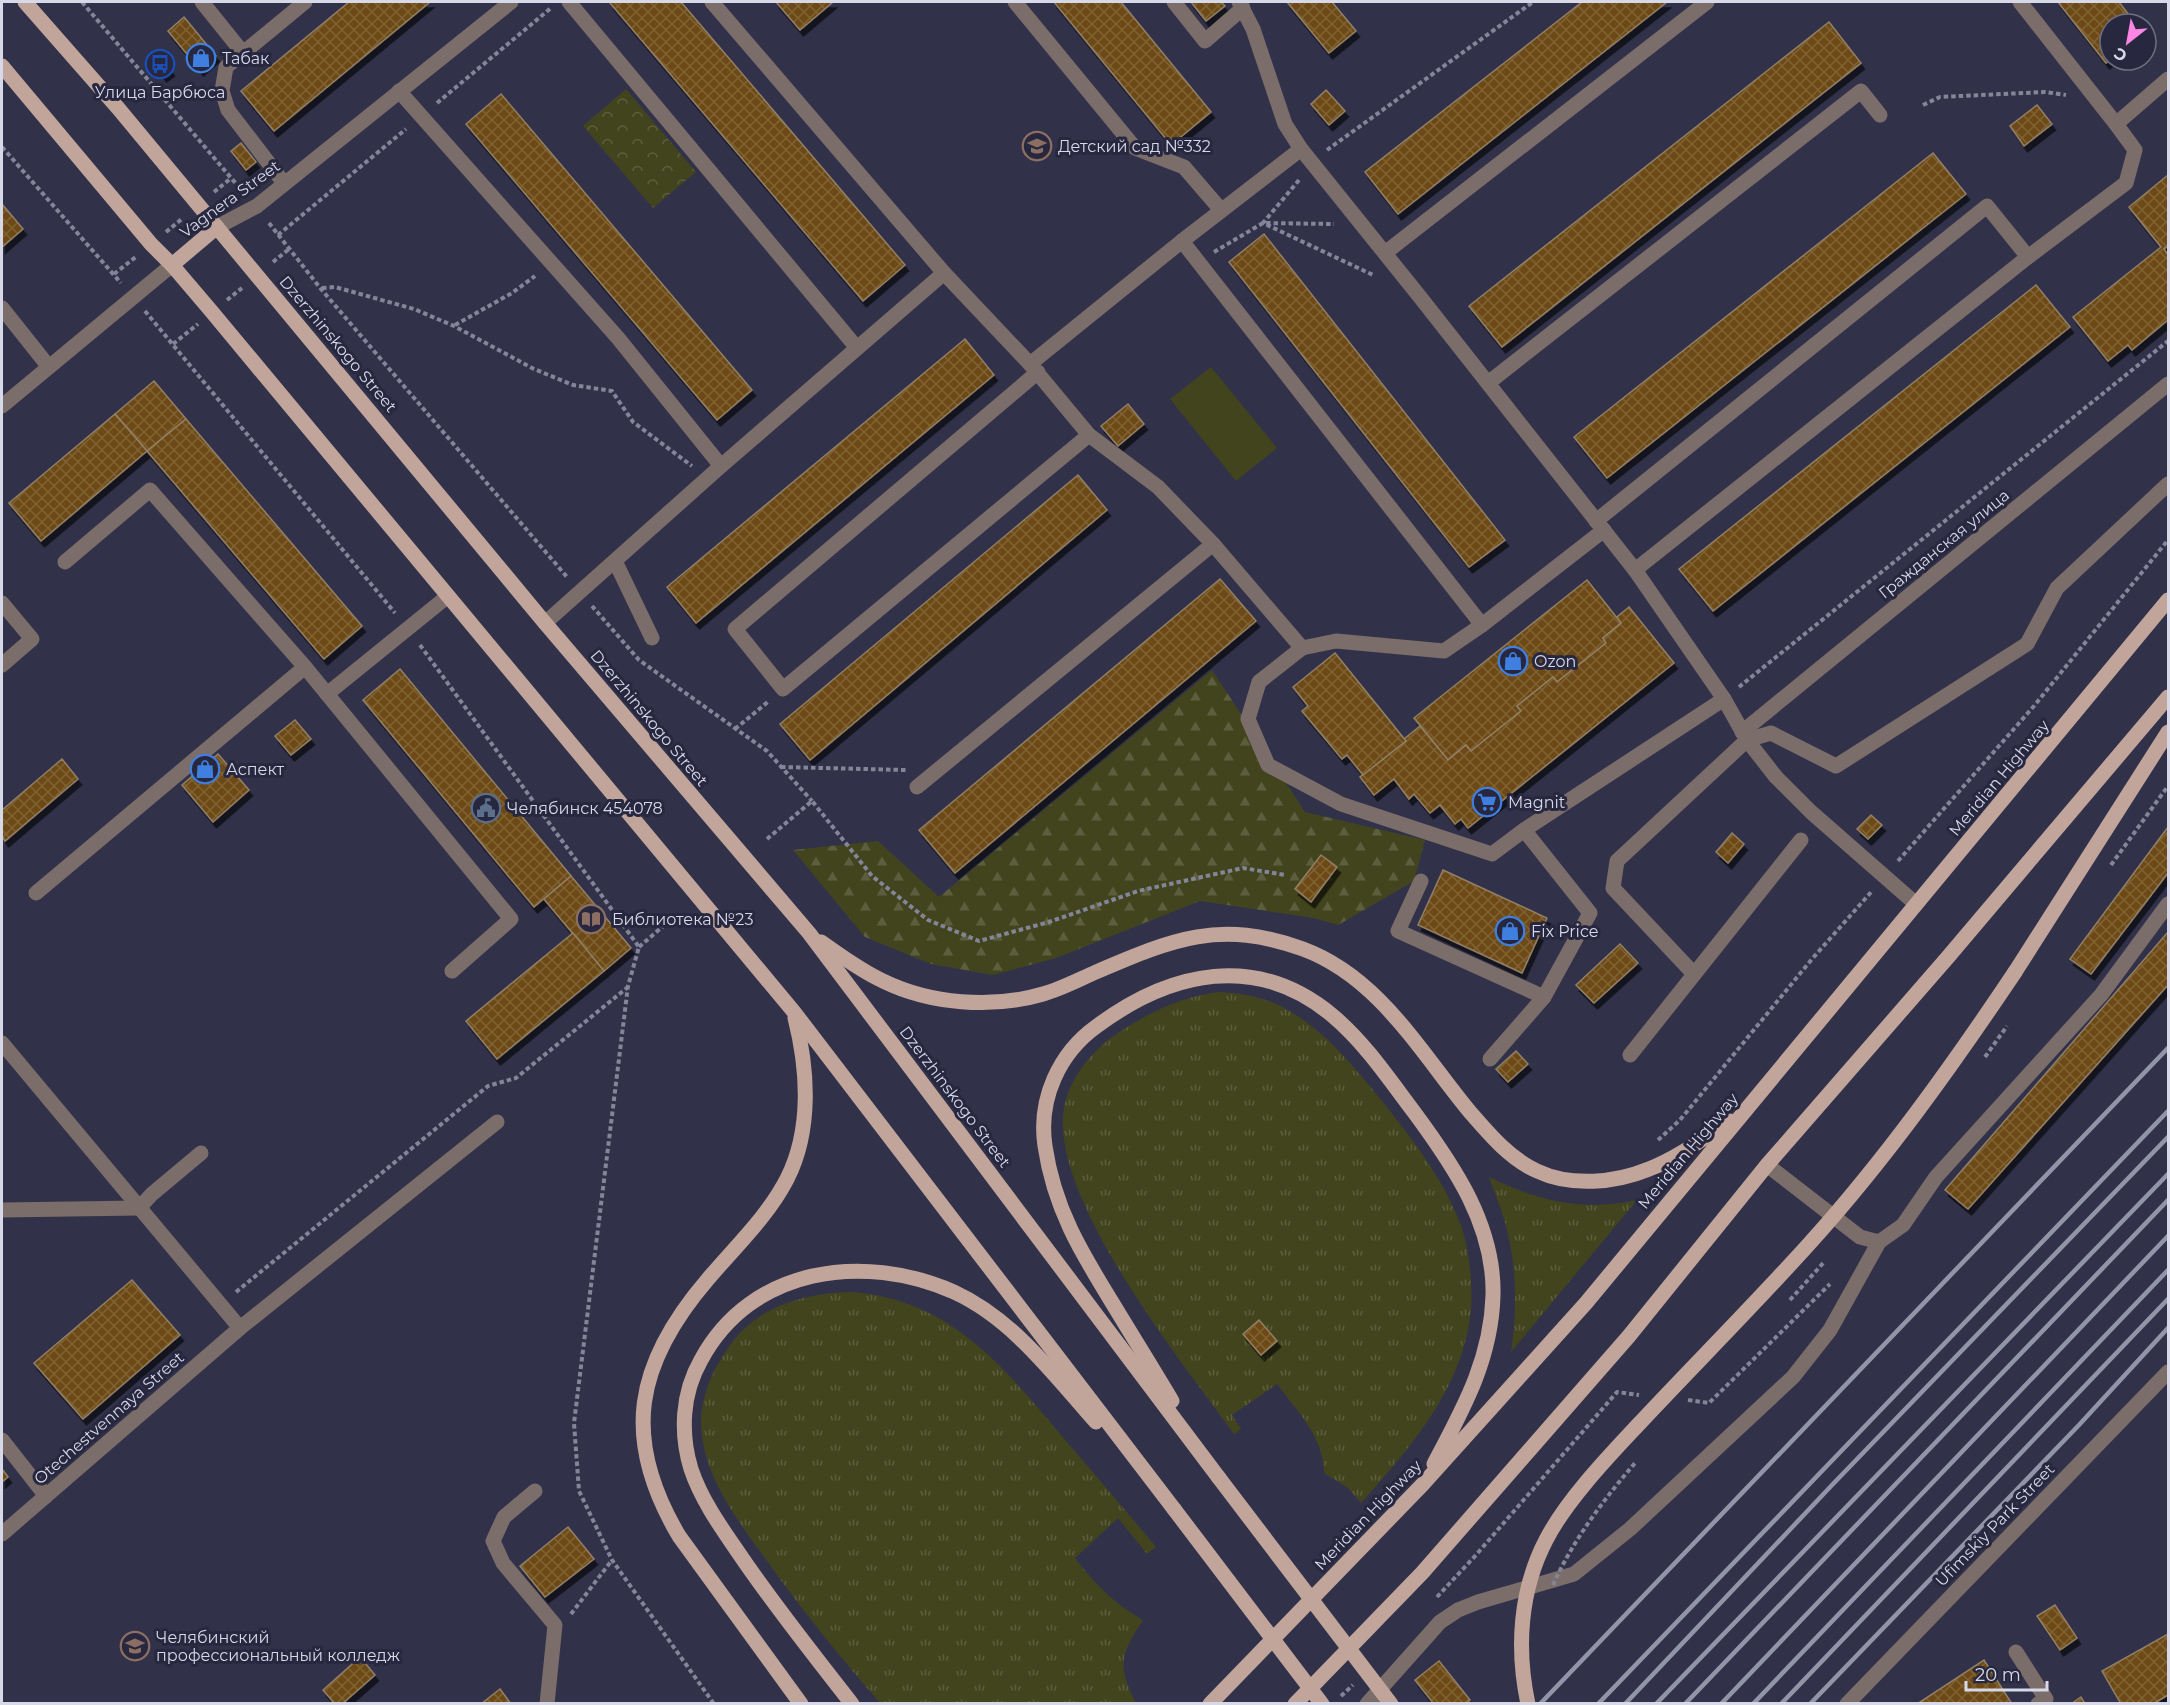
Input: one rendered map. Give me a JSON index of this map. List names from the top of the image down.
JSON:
{
  "streets": {
    "main road": ["Vagnera Street", "Dzerzhinskogo Street", "Meridian Highway"],
    "street": ["Гражданская улица", "Otechestvennaya Street", "Ufimskiy Park Street"]
  },
  "crossings": [
    ["Vagnera Street", "Dzerzhinskogo Street"]
  ],
  "places": {
    "shop": [
      "Табак",
      "Ozon",
      "Аспект",
      "Fix Price"
    ],
    "bus stop": ["Улица Барбюса"],
    "school or university": ["Детский cад №332", "Челябинский профессиональный колледж"],
    "supermarket": ["Magnit"],
    "public building": ["Челябинск 454078"],
    "library": ["Библиотека №23"]
  },
  "scale_bar": "20 m",
  "north": "bottom left"
}
